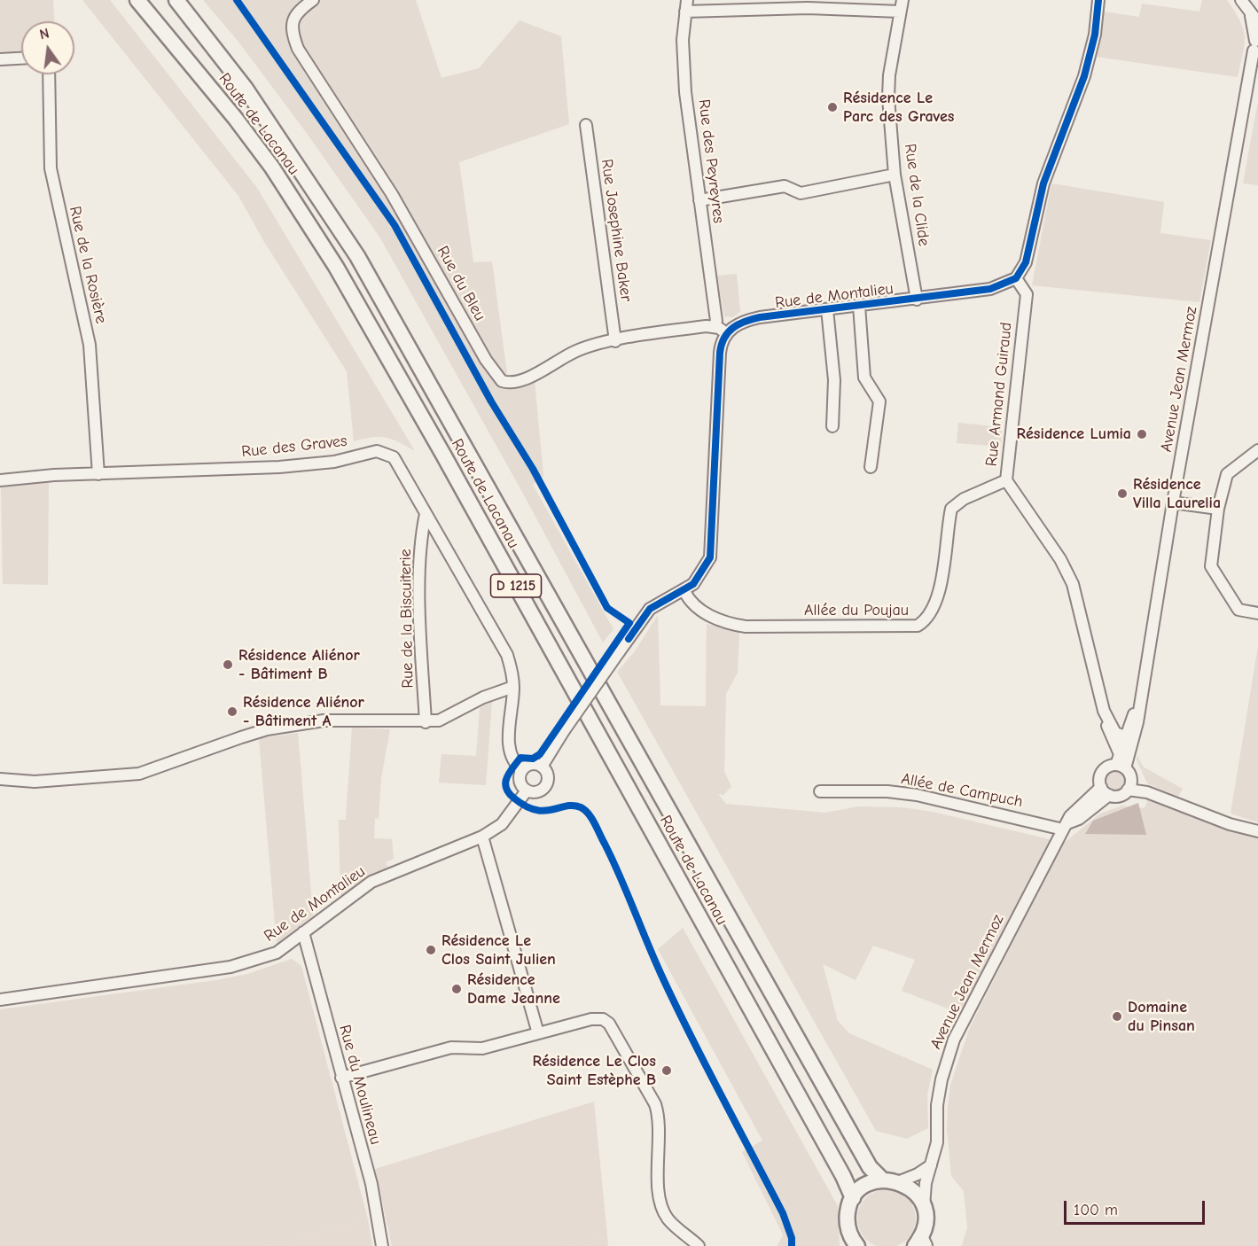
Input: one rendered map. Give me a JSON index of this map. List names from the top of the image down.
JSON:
{
  "streets": {
    "main road": ["Route de Lacanau", "D 1215"],
    "street": [
      "Rue des Peyreyres",
      "Rue de la Clide",
      "Rue Josephine Baker",
      "Rue de la Rosière",
      "Rue du Bleu",
      "Rue de Montalieu",
      "Avenue Jean Mermoz",
      "Rue Armand Guiraud",
      "Rue des Graves",
      "Allée du Poujau",
      "Rue de la Biscuiterie",
      "Allée de Campuch",
      "Rue du Moulineau"
    ]
  },
  "crossings": [
    ["Rue des Peyreyres", "Rue du Bleu"],
    ["Rue de la Clide", "Rue de Montalieu"],
    ["Rue Josephine Baker", "Rue du Bleu"],
    ["Rue de la Rosière", "Rue des Graves"],
    ["Rue de Montalieu", "Rue Armand Guiraud"],
    ["Rue de Montalieu", "Rue du Moulineau"],
    ["Avenue Jean Mermoz", "Rue Armand Guiraud"],
    ["Avenue Jean Mermoz", "Allée de Campuch"],
    ["Rue Armand Guiraud", "Allée du Poujau"],
    ["Rue des Graves", "Rue de la Biscuiterie"]
  ],
  "places": [
    "Résidence Le Parc des Graves",
    "Résidence Lumia",
    "Résidence Villa Laurelia",
    "Résidence Aliénor - Bâtiment B",
    "Résidence Aliénor - Bâtiment A",
    "Résidence Le Clos Saint Julien",
    "Résidence Dame Jeanne",
    "Domaine du Pinsan",
    "Résidence Le Clos Saint Estèphe B"
  ],
  "scale_bar": "100 m",
  "north": "top"
}
